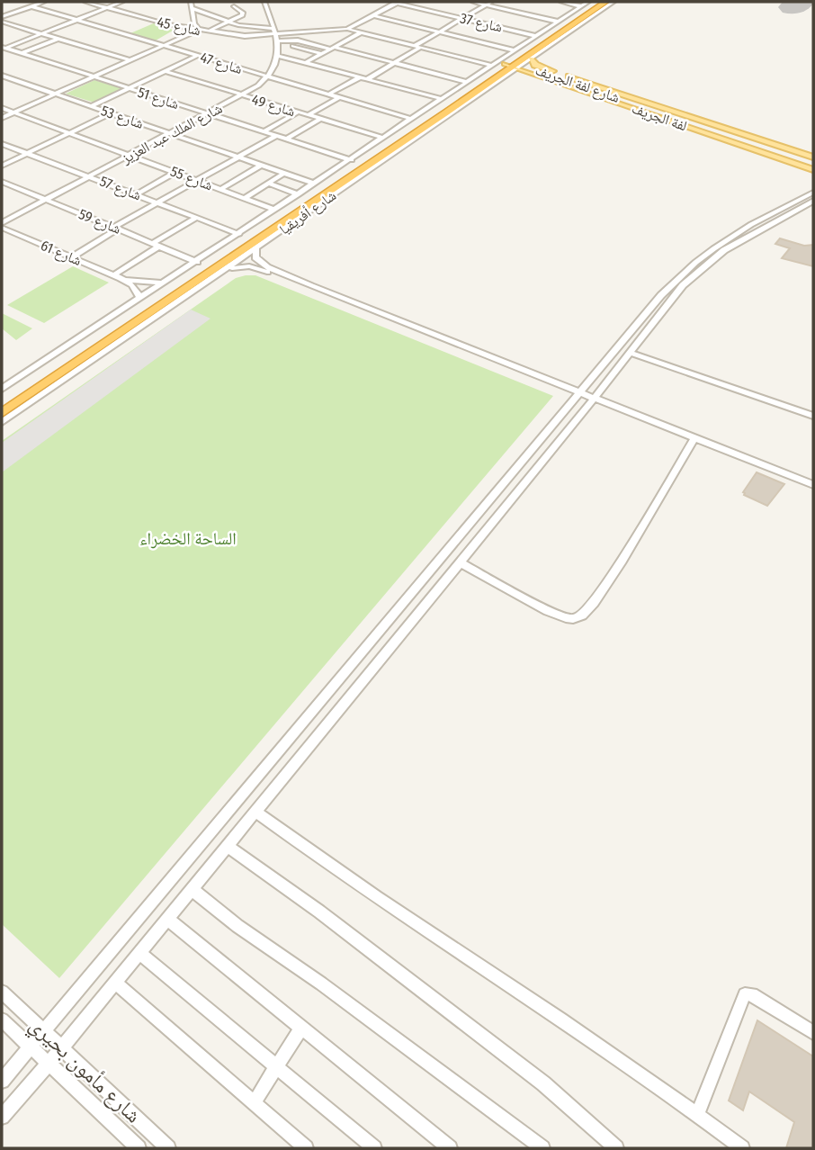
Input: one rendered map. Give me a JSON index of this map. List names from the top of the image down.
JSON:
{
  "streets": {
    "highway": ["شارع أفريقيا"],
    "main road": ["شارع لفة الجريف", "لفة الجريف"],
    "street": [
      "شارع 37",
      "شارع 45",
      "شارع 47",
      "شارع 51",
      "شارع 49",
      "شارع 53",
      "شارع الملك عبد العزيز",
      "شارع 55",
      "شارع 57",
      "شارع 59",
      "شارع 61",
      "شارع مأمون بحيري"
    ]
  },
  "crossings": [
    ["شارع 37", "شارع أفريقيا"],
    ["شارع 47", "شارع الملك عبد العزيز"],
    ["شارع 47", "شارع أفريقيا"],
    ["شارع لفة الجريف", "لفة الجريف"],
    ["شارع لفة الجريف", "شارع أفريقيا"],
    ["شارع 51", "شارع الملك عبد العزيز"],
    ["شارع 51", "شارع أفريقيا"],
    ["شارع 49", "شارع الملك عبد العزيز"],
    ["شارع 49", "شارع أفريقيا"],
    ["شارع 53", "شارع الملك عبد العزيز"],
    ["شارع 53", "شارع أفريقيا"],
    ["لفة الجريف", "شارع أفريقيا"],
    ["شارع الملك عبد العزيز", "شارع 55"],
    ["شارع الملك عبد العزيز", "شارع 57"],
    ["شارع الملك عبد العزيز", "شارع 59"],
    ["شارع 55", "شارع أفريقيا"],
    ["شارع 57", "شارع أفريقيا"],
    ["شارع أفريقيا", "شارع 59"]
  ],
  "parks": ["الساحة الخضراء"]
}
